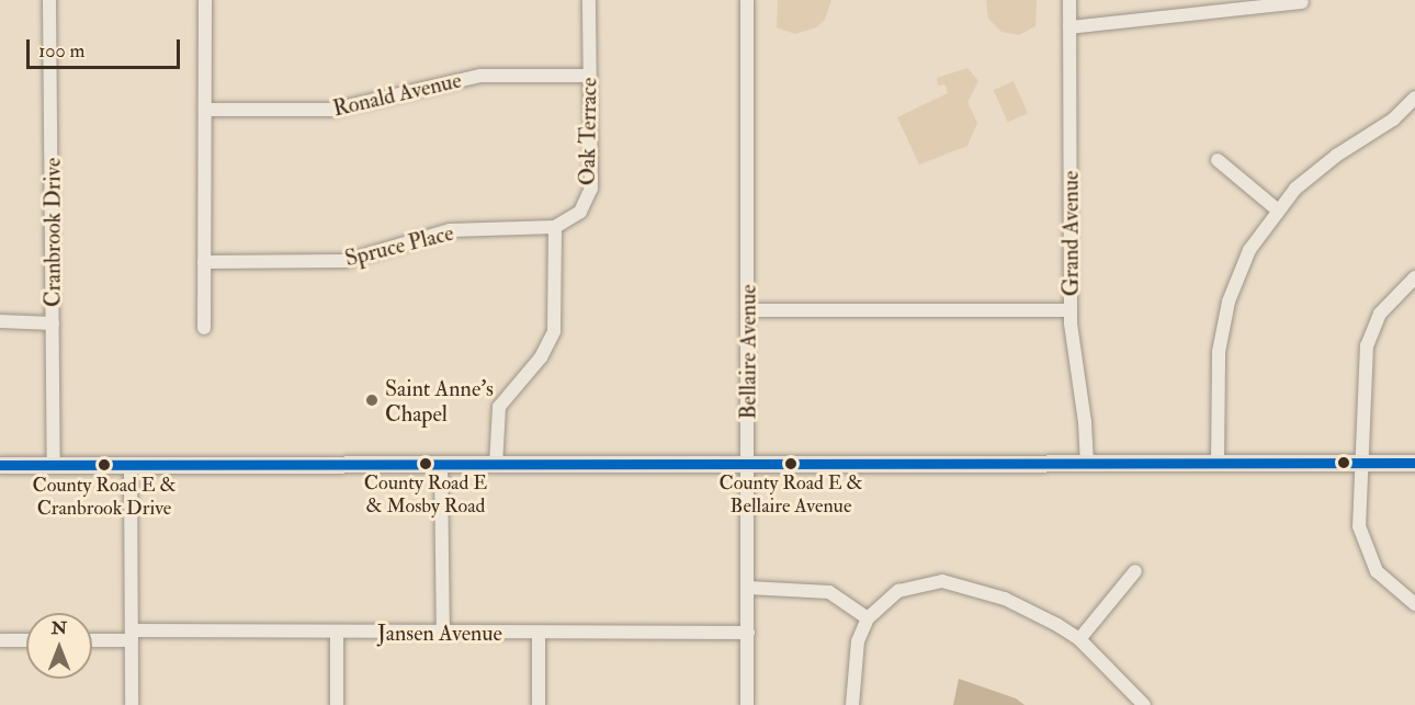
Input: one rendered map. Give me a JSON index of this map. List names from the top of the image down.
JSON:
{
  "streets": {
    "street": [
      "Ronald Avenue",
      "Oak Terrace",
      "Cranbrook Drive",
      "Grand Avenue",
      "Spruce Place",
      "Bellaire Avenue",
      "Jansen Avenue"
    ]
  },
  "crossings": [
    ["Ronald Avenue", "Oak Terrace"],
    ["Oak Terrace", "Spruce Place"],
    ["Bellaire Avenue", "Jansen Avenue"]
  ],
  "places": [
    "Saint Anne's Chapel",
    "County Road E & Mosby Road",
    "County Road E & Bellaire Avenue",
    "County Road E & Cranbrook Drive"
  ],
  "scale_bar": "100 m",
  "north": "top"
}
